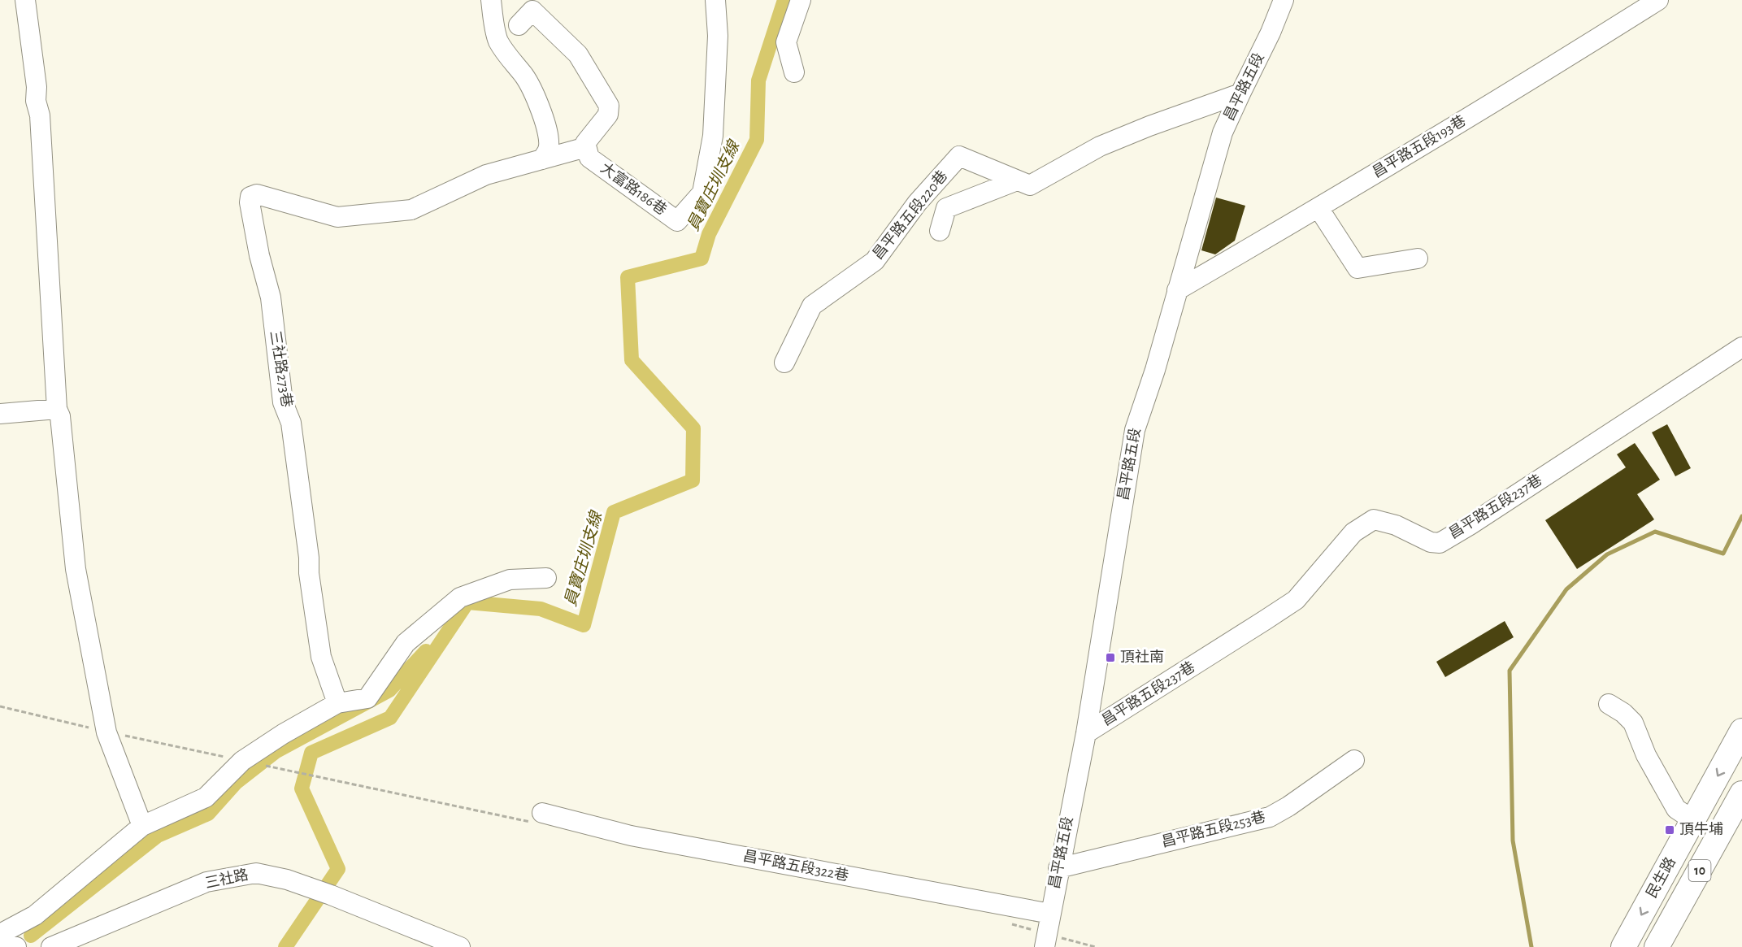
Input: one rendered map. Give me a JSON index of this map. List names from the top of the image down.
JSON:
{
  "streets": {
    "main road": ["10", "民生路"],
    "street": [
      "昌平路五段",
      "昌平路五段193巷",
      "大富路186巷",
      "昌平路五段220巷",
      "三社路273巷",
      "昌平路五段237巷",
      "昌平路五段253巷",
      "昌平路五段322巷",
      "三社路"
    ]
  },
  "crossings": [
    ["昌平路五段", "昌平路五段193巷"],
    ["昌平路五段", "昌平路五段220巷"],
    ["昌平路五段", "昌平路五段237巷"],
    ["昌平路五段", "昌平路五段253巷"],
    ["昌平路五段", "昌平路五段322巷"]
  ],
  "water": ["員寶庄圳支線"],
  "places": {
    "transit": ["頂社南", "頂牛埔"]
  }
}
